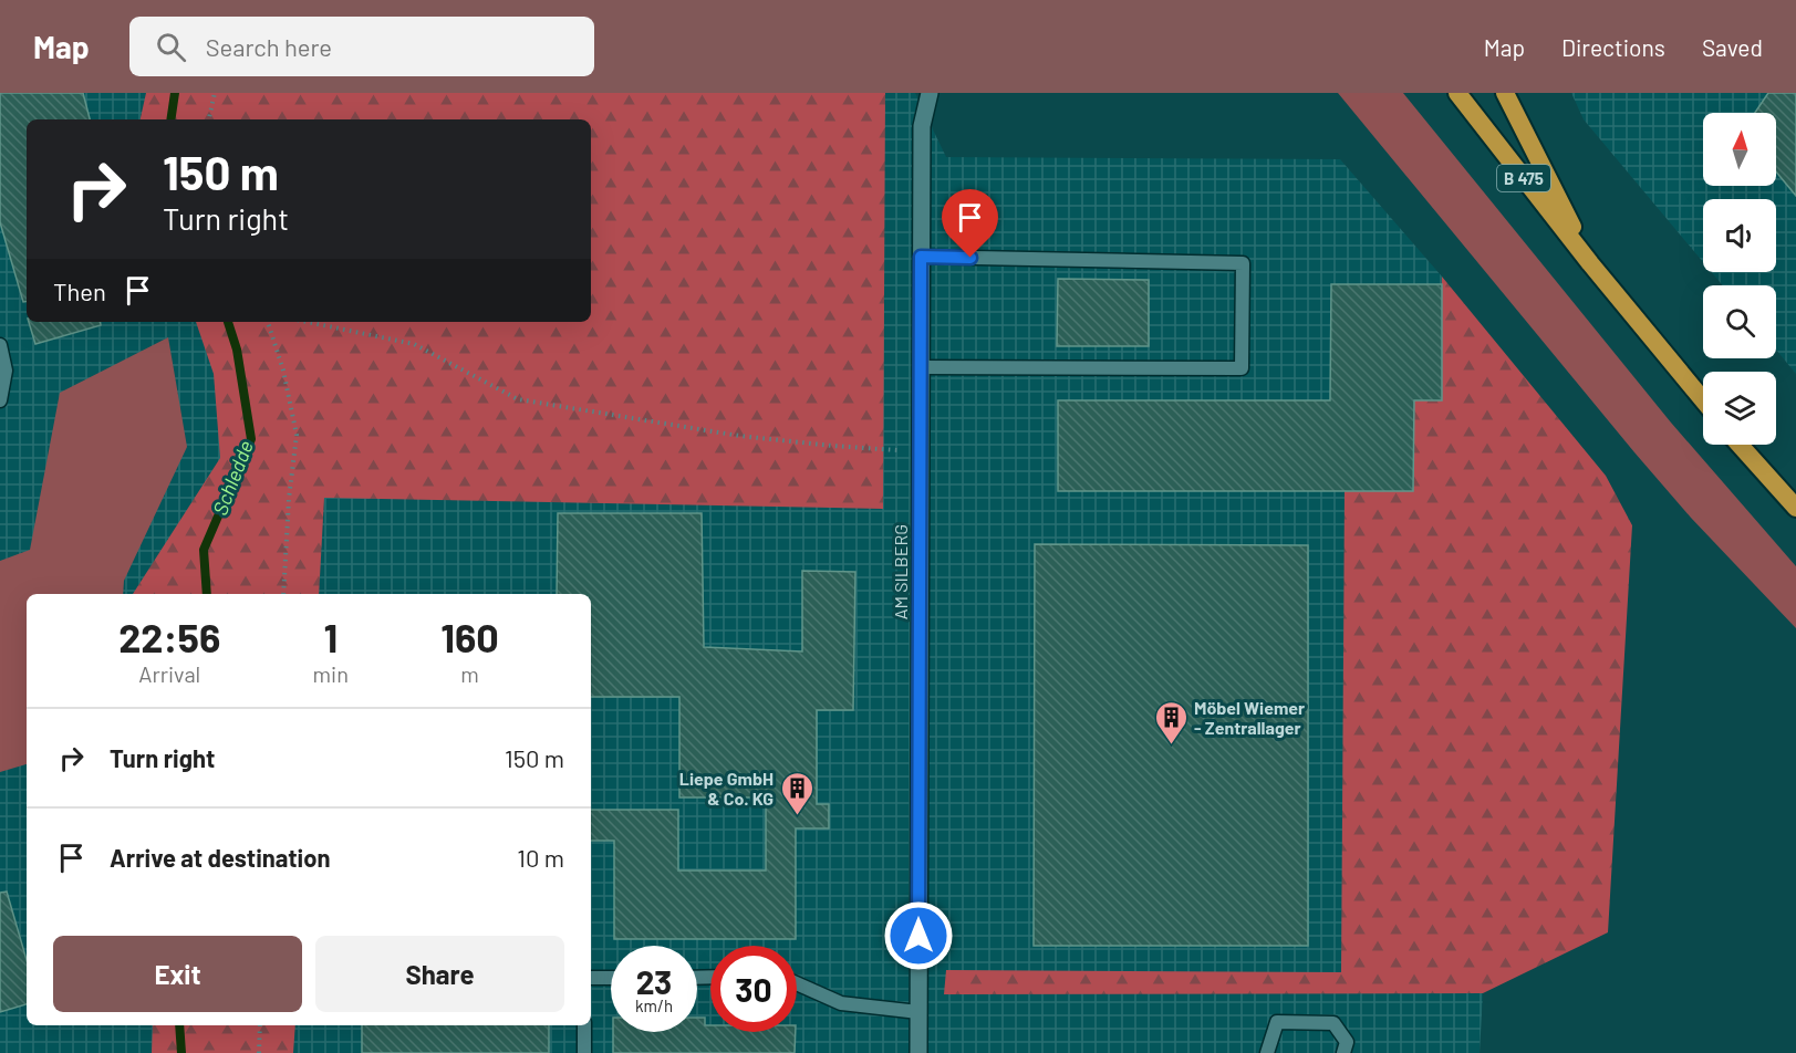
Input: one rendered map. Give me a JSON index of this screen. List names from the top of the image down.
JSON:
{
  "streets": {
    "highway": ["B 475"],
    "street": ["AM SILBERG"]
  },
  "water": ["Schledde"],
  "places": {
    "building": ["Möbel Wiemer - Zentrallager", "Liepe GmbH & Co. KG"]
  },
  "north": "top",
  "page": {
    "header": "Map",
    "search": "Search here",
    "nav": ["Map", "Directions", "Saved"],
    "turn": ["150 m", "Turn right"],
    "then": "Then",
    "eta": [
      "22:56",
      "Arrival",
      "1",
      "min",
      "160",
      "m"
    ],
    "list": [
      {
        "name": "Turn right",
        "value": "150 m"
      },
      {
        "name": "Arrive at destination",
        "value": "10 m"
      }
    ],
    "buttons": ["Exit", "Share"],
    "speed": "23 km/h",
    "limit": "30"
  }
}
